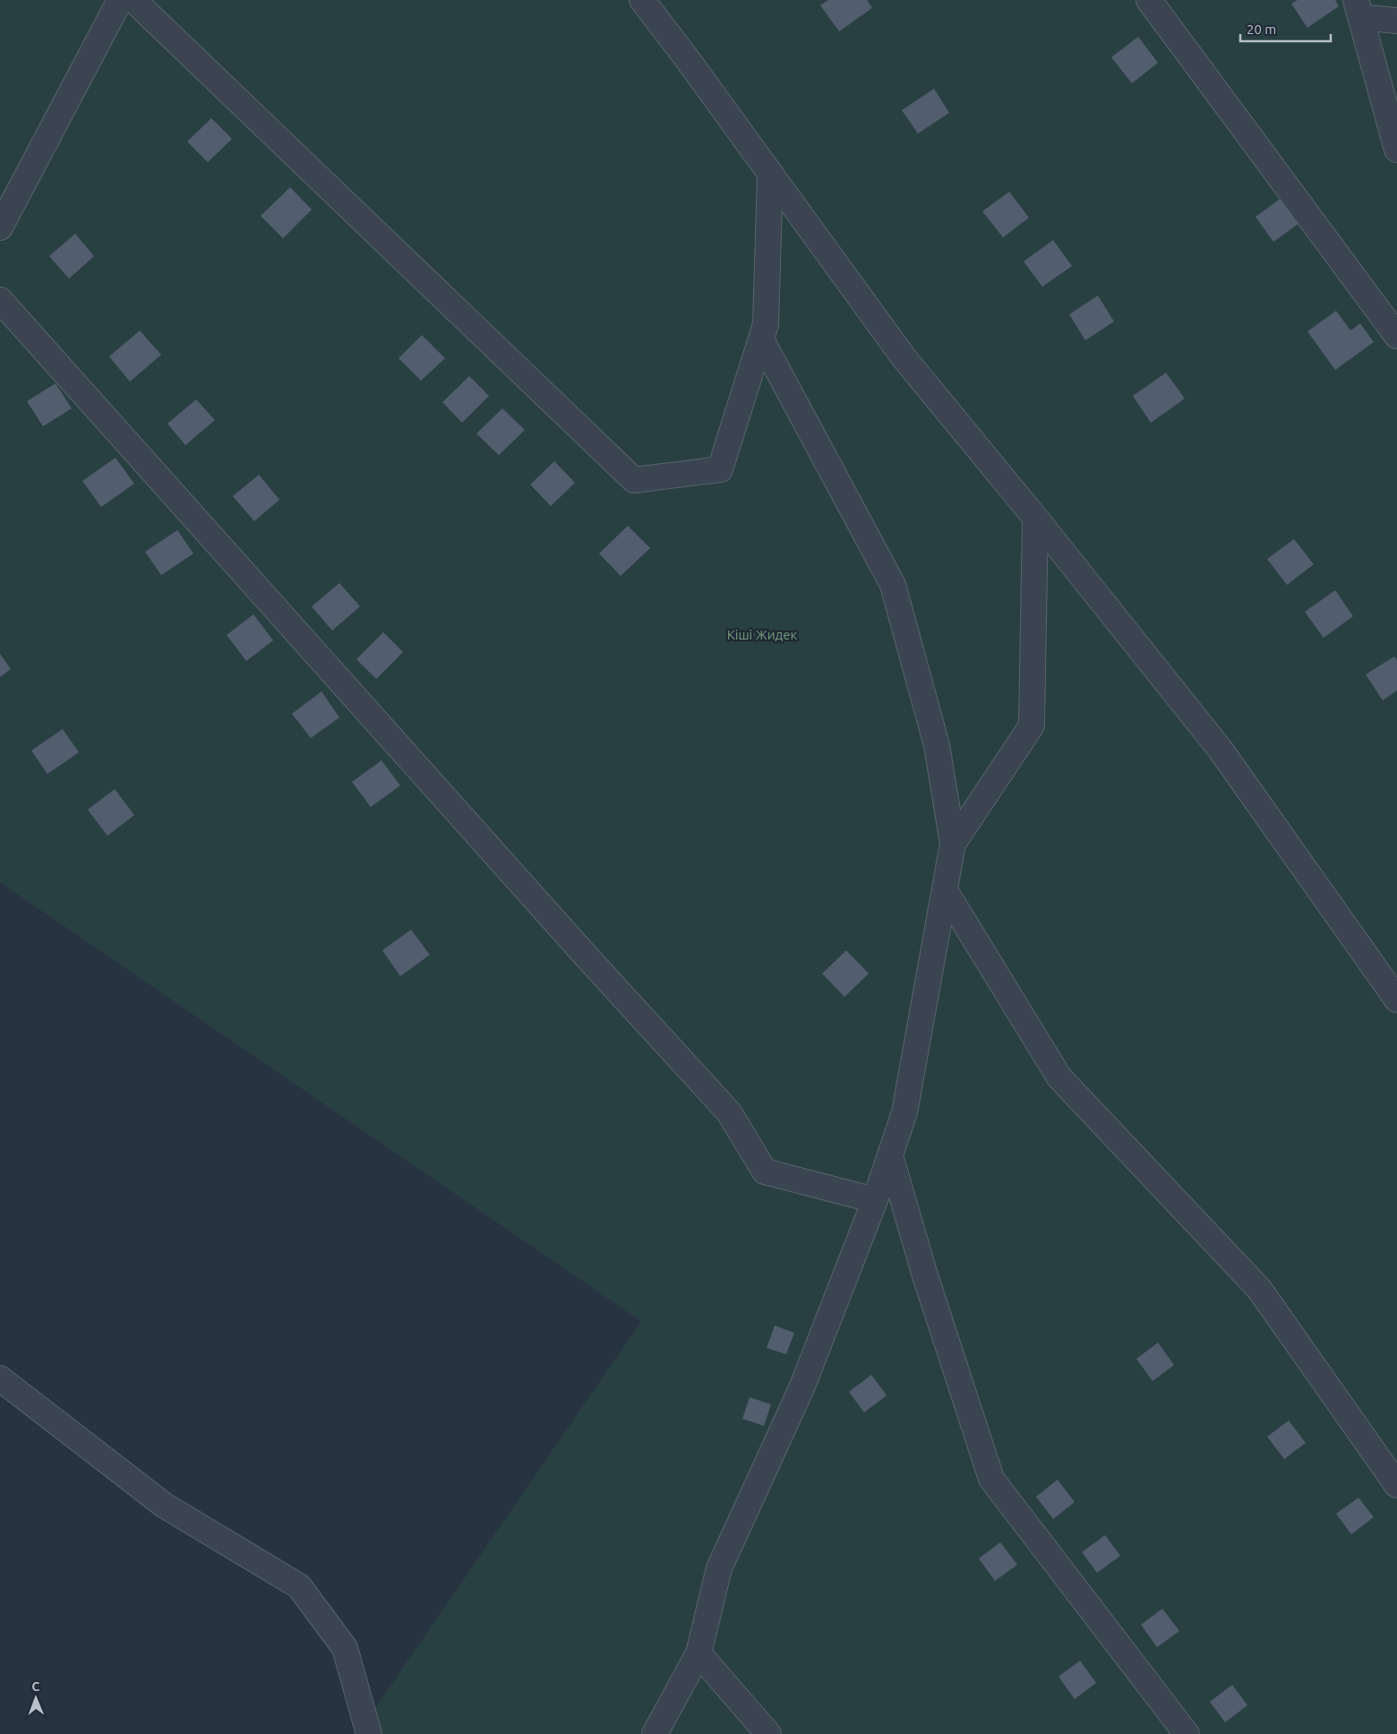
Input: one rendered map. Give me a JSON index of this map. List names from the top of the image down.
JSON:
{
  "parks": ["Кіші Жидек"],
  "scale_bar": "20 m",
  "north": "top"
}
